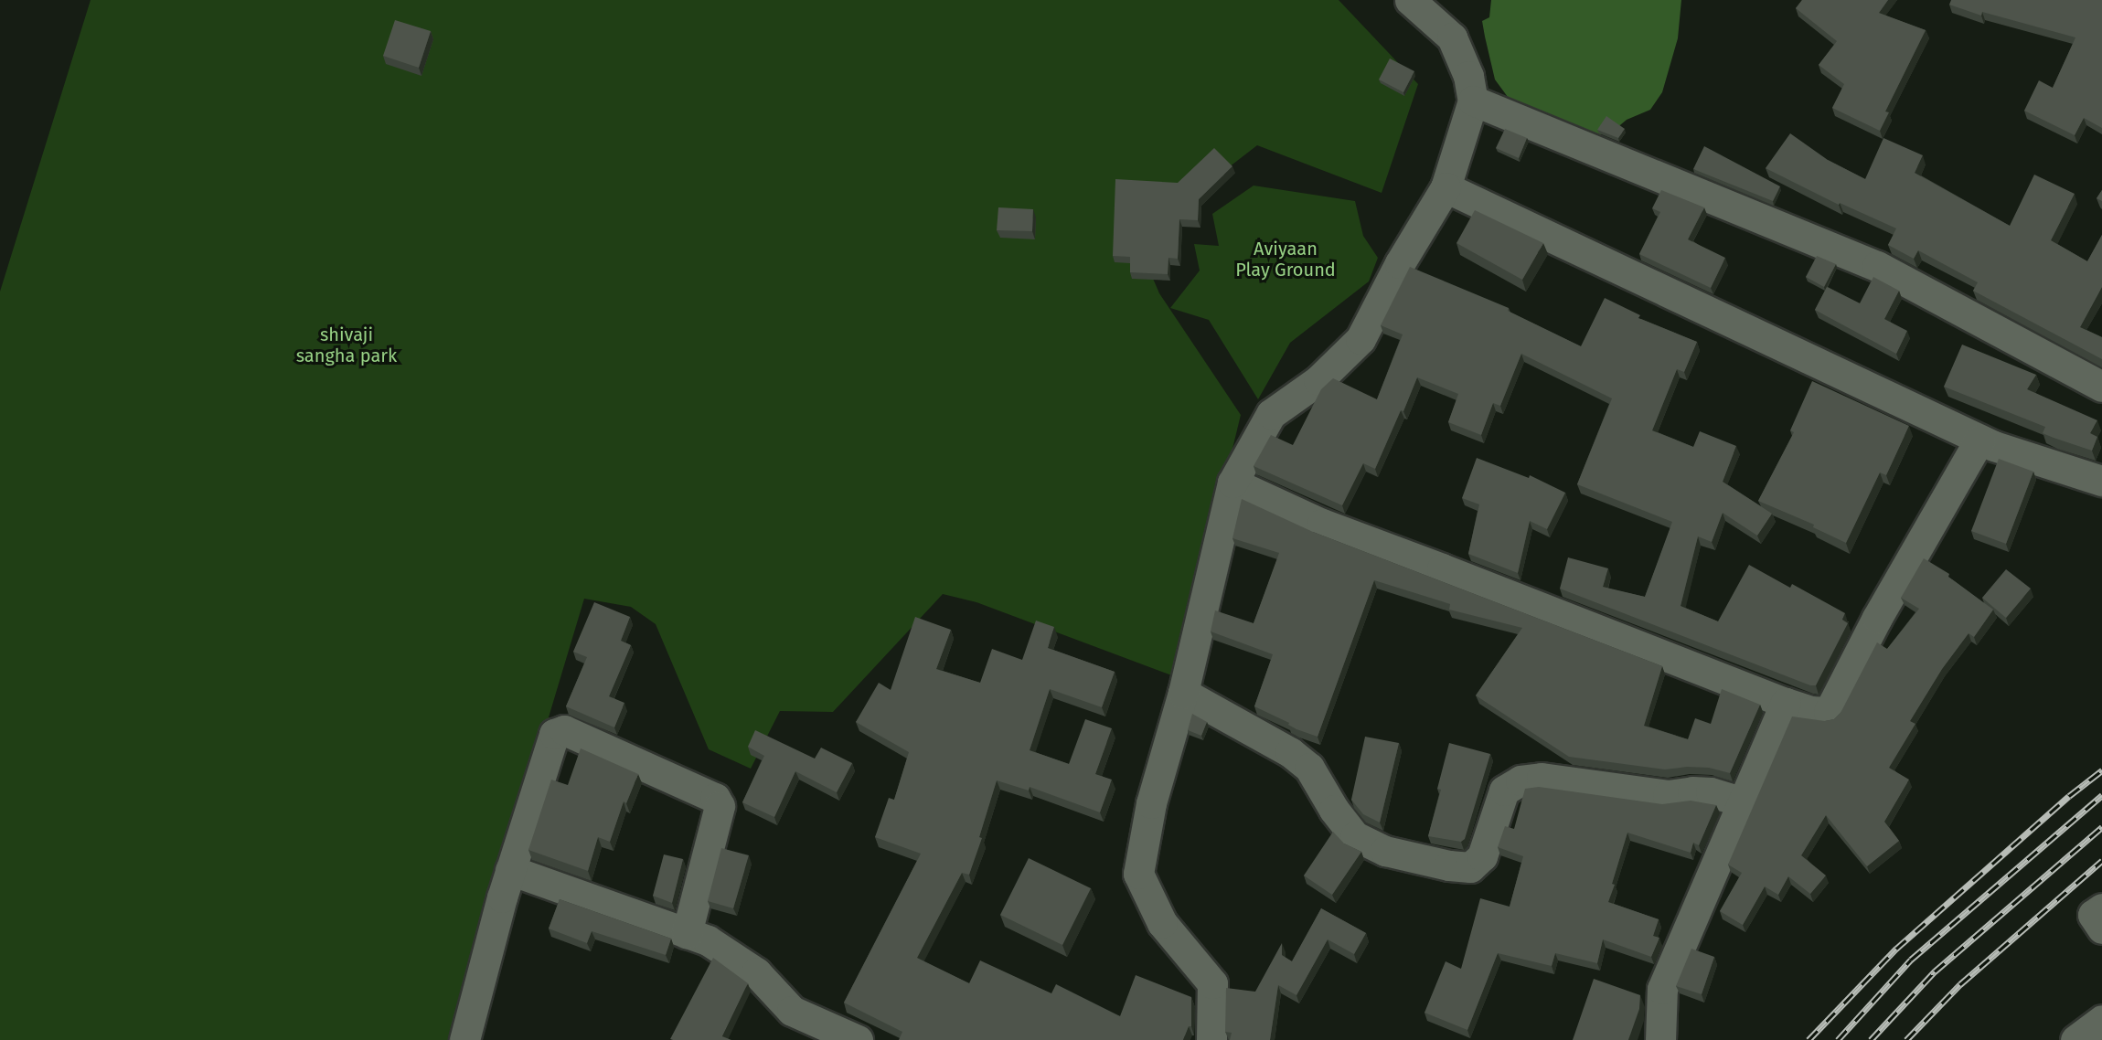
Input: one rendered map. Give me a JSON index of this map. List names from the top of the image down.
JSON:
{
  "parks": ["Aviyaan Play Ground", "shivaji sangha park"]
}
